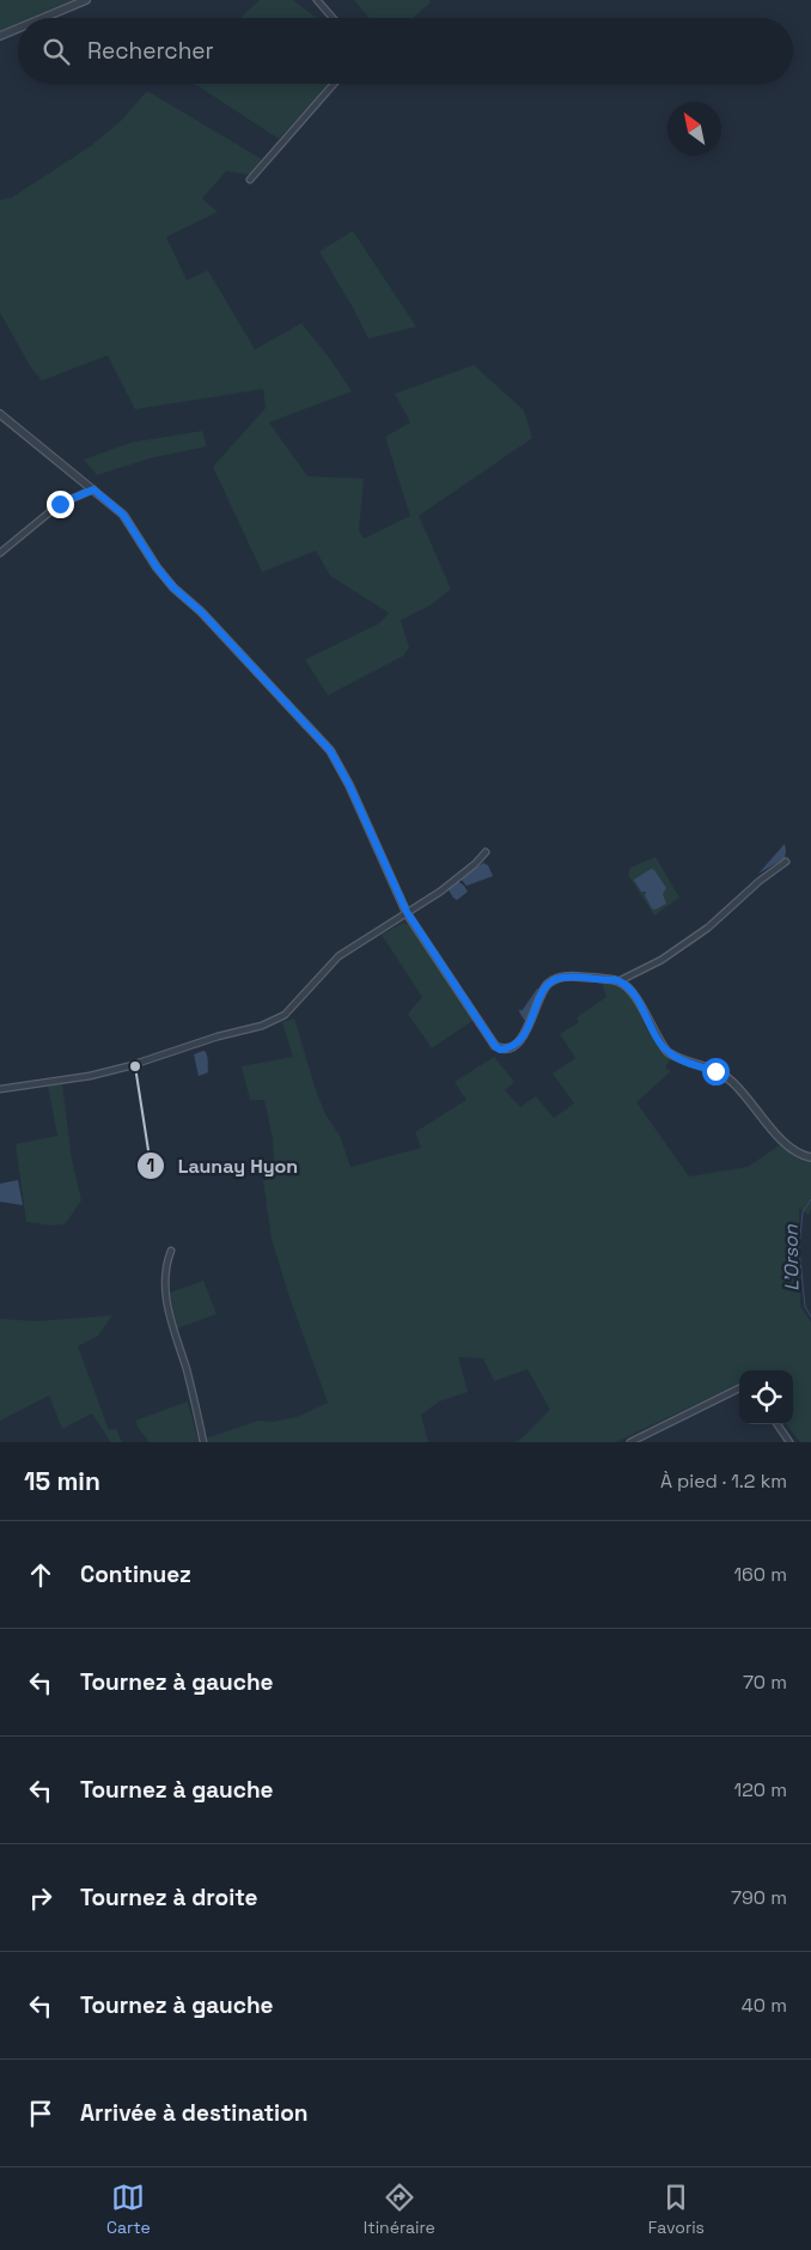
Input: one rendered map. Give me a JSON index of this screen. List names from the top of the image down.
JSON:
{
  "water": ["L’Orson"],
  "places": ["Launay Hyon"],
  "north": "top left",
  "page": {
    "search": "Rechercher",
    "heading": ["15 min", "À pied · 1.2 km"],
    "list": [
      ["Continuez", "160 m"],
      ["Tournez à gauche", "70 m"],
      ["Tournez à gauche", "120 m"],
      ["Tournez à droite", "790 m"],
      ["Tournez à gauche", "40 m"],
      "Arrivée à destination"
    ],
    "nav": ["Carte", "Itinéraire", "Favoris"]
  }
}
